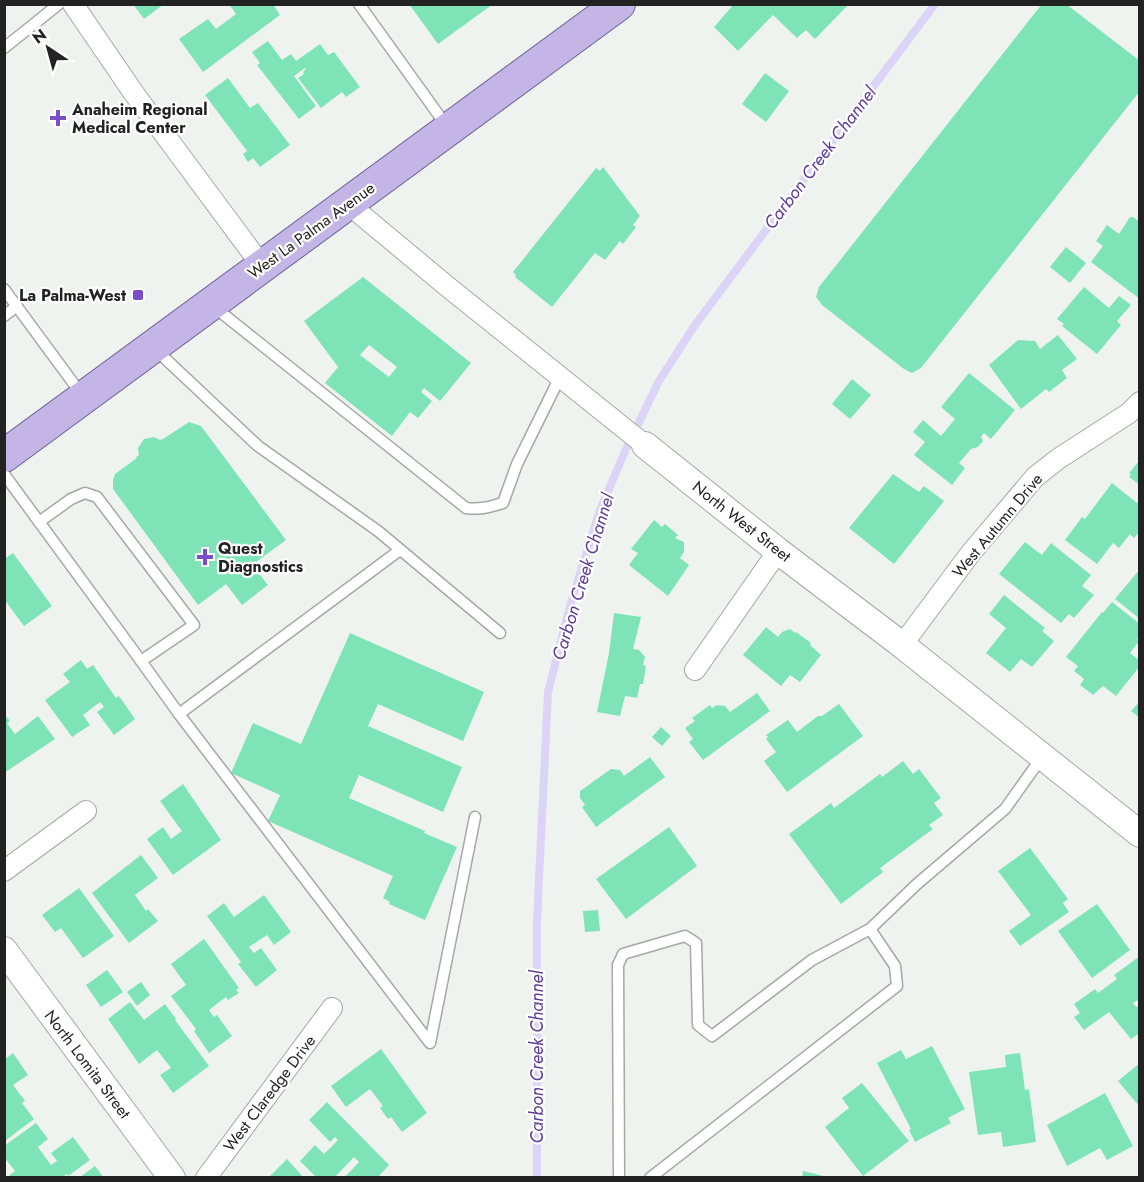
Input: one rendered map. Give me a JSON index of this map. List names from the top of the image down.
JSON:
{
  "streets": {
    "main road": ["West La Palma Avenue"],
    "street": [
      "North West Street",
      "West Autumn Drive",
      "North Lomita Street",
      "West Claredge Drive"
    ]
  },
  "crossings": [
    ["West La Palma Avenue", "North West Street"],
    ["North West Street", "West Autumn Drive"]
  ],
  "water": ["Carbon Creek Channel"],
  "places": {
    "health": ["Anaheim Regional Medical Center", "Quest Diagnostics"],
    "transit": ["La Palma-West"]
  },
  "north": "top left"
}
